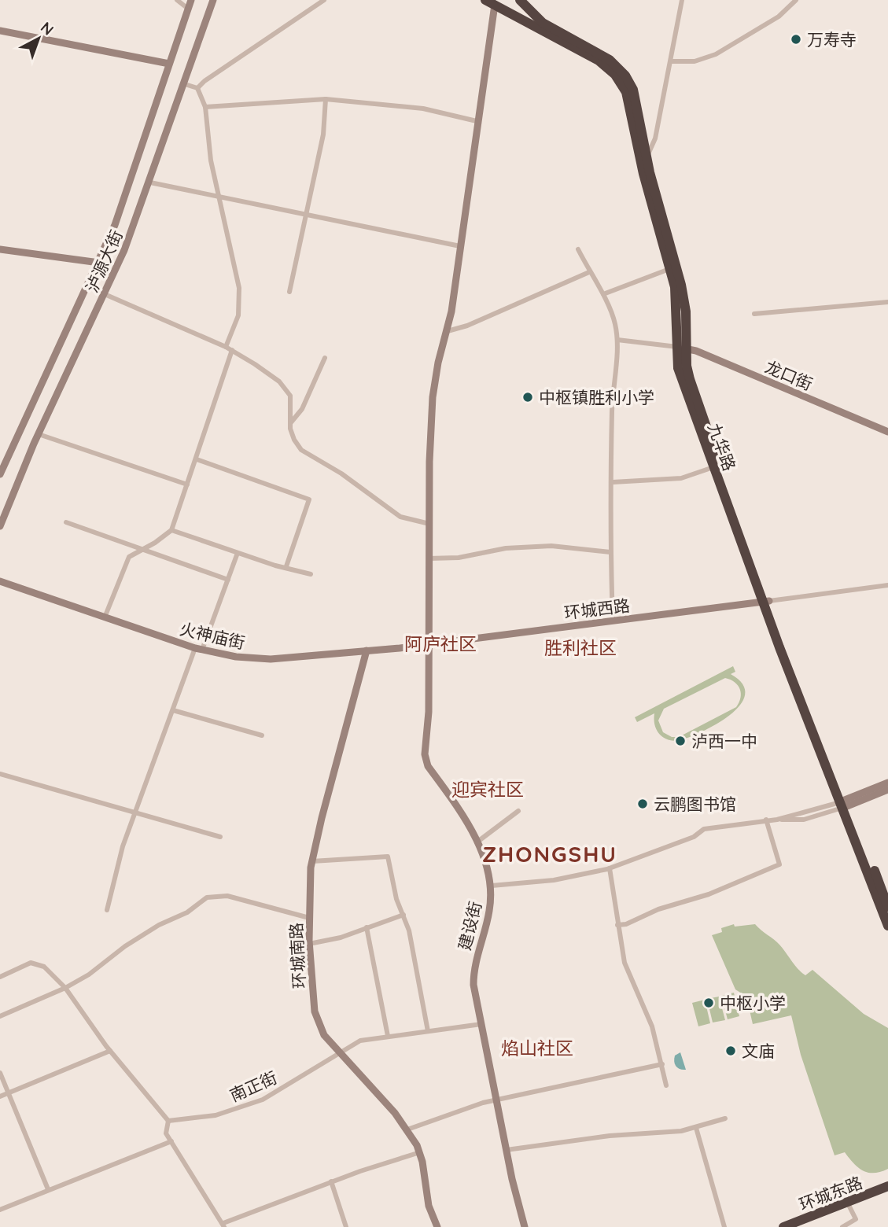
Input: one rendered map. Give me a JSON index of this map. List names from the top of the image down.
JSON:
{
  "streets": {
    "highway": ["九华路", "环城东路"],
    "main road": [
      "泸源大街",
      "龙口街",
      "环城西路",
      "火神庙街",
      "建设街",
      "环城南路"
    ],
    "street": ["南正街"]
  },
  "crossings": [
    ["龙口街", "九华路"],
    ["九华路", "环城西路"],
    ["九华路", "建设街"],
    ["环城西路", "火神庙街"],
    ["环城西路", "建设街"],
    ["火神庙街", "建设街"],
    ["火神庙街", "环城南路"],
    ["建设街", "南正街"],
    ["环城南路", "南正街"]
  ],
  "districts": [
    "阿庐社区",
    "胜利社区",
    "迎宾社区",
    "ZHONGSHU",
    "焰山社区"
  ],
  "places": [
    "万寿寺",
    "中枢镇胜利小学",
    "泸西一中",
    "云鹏图书馆",
    "中枢小学",
    "文庙"
  ],
  "north": "top right"
}
